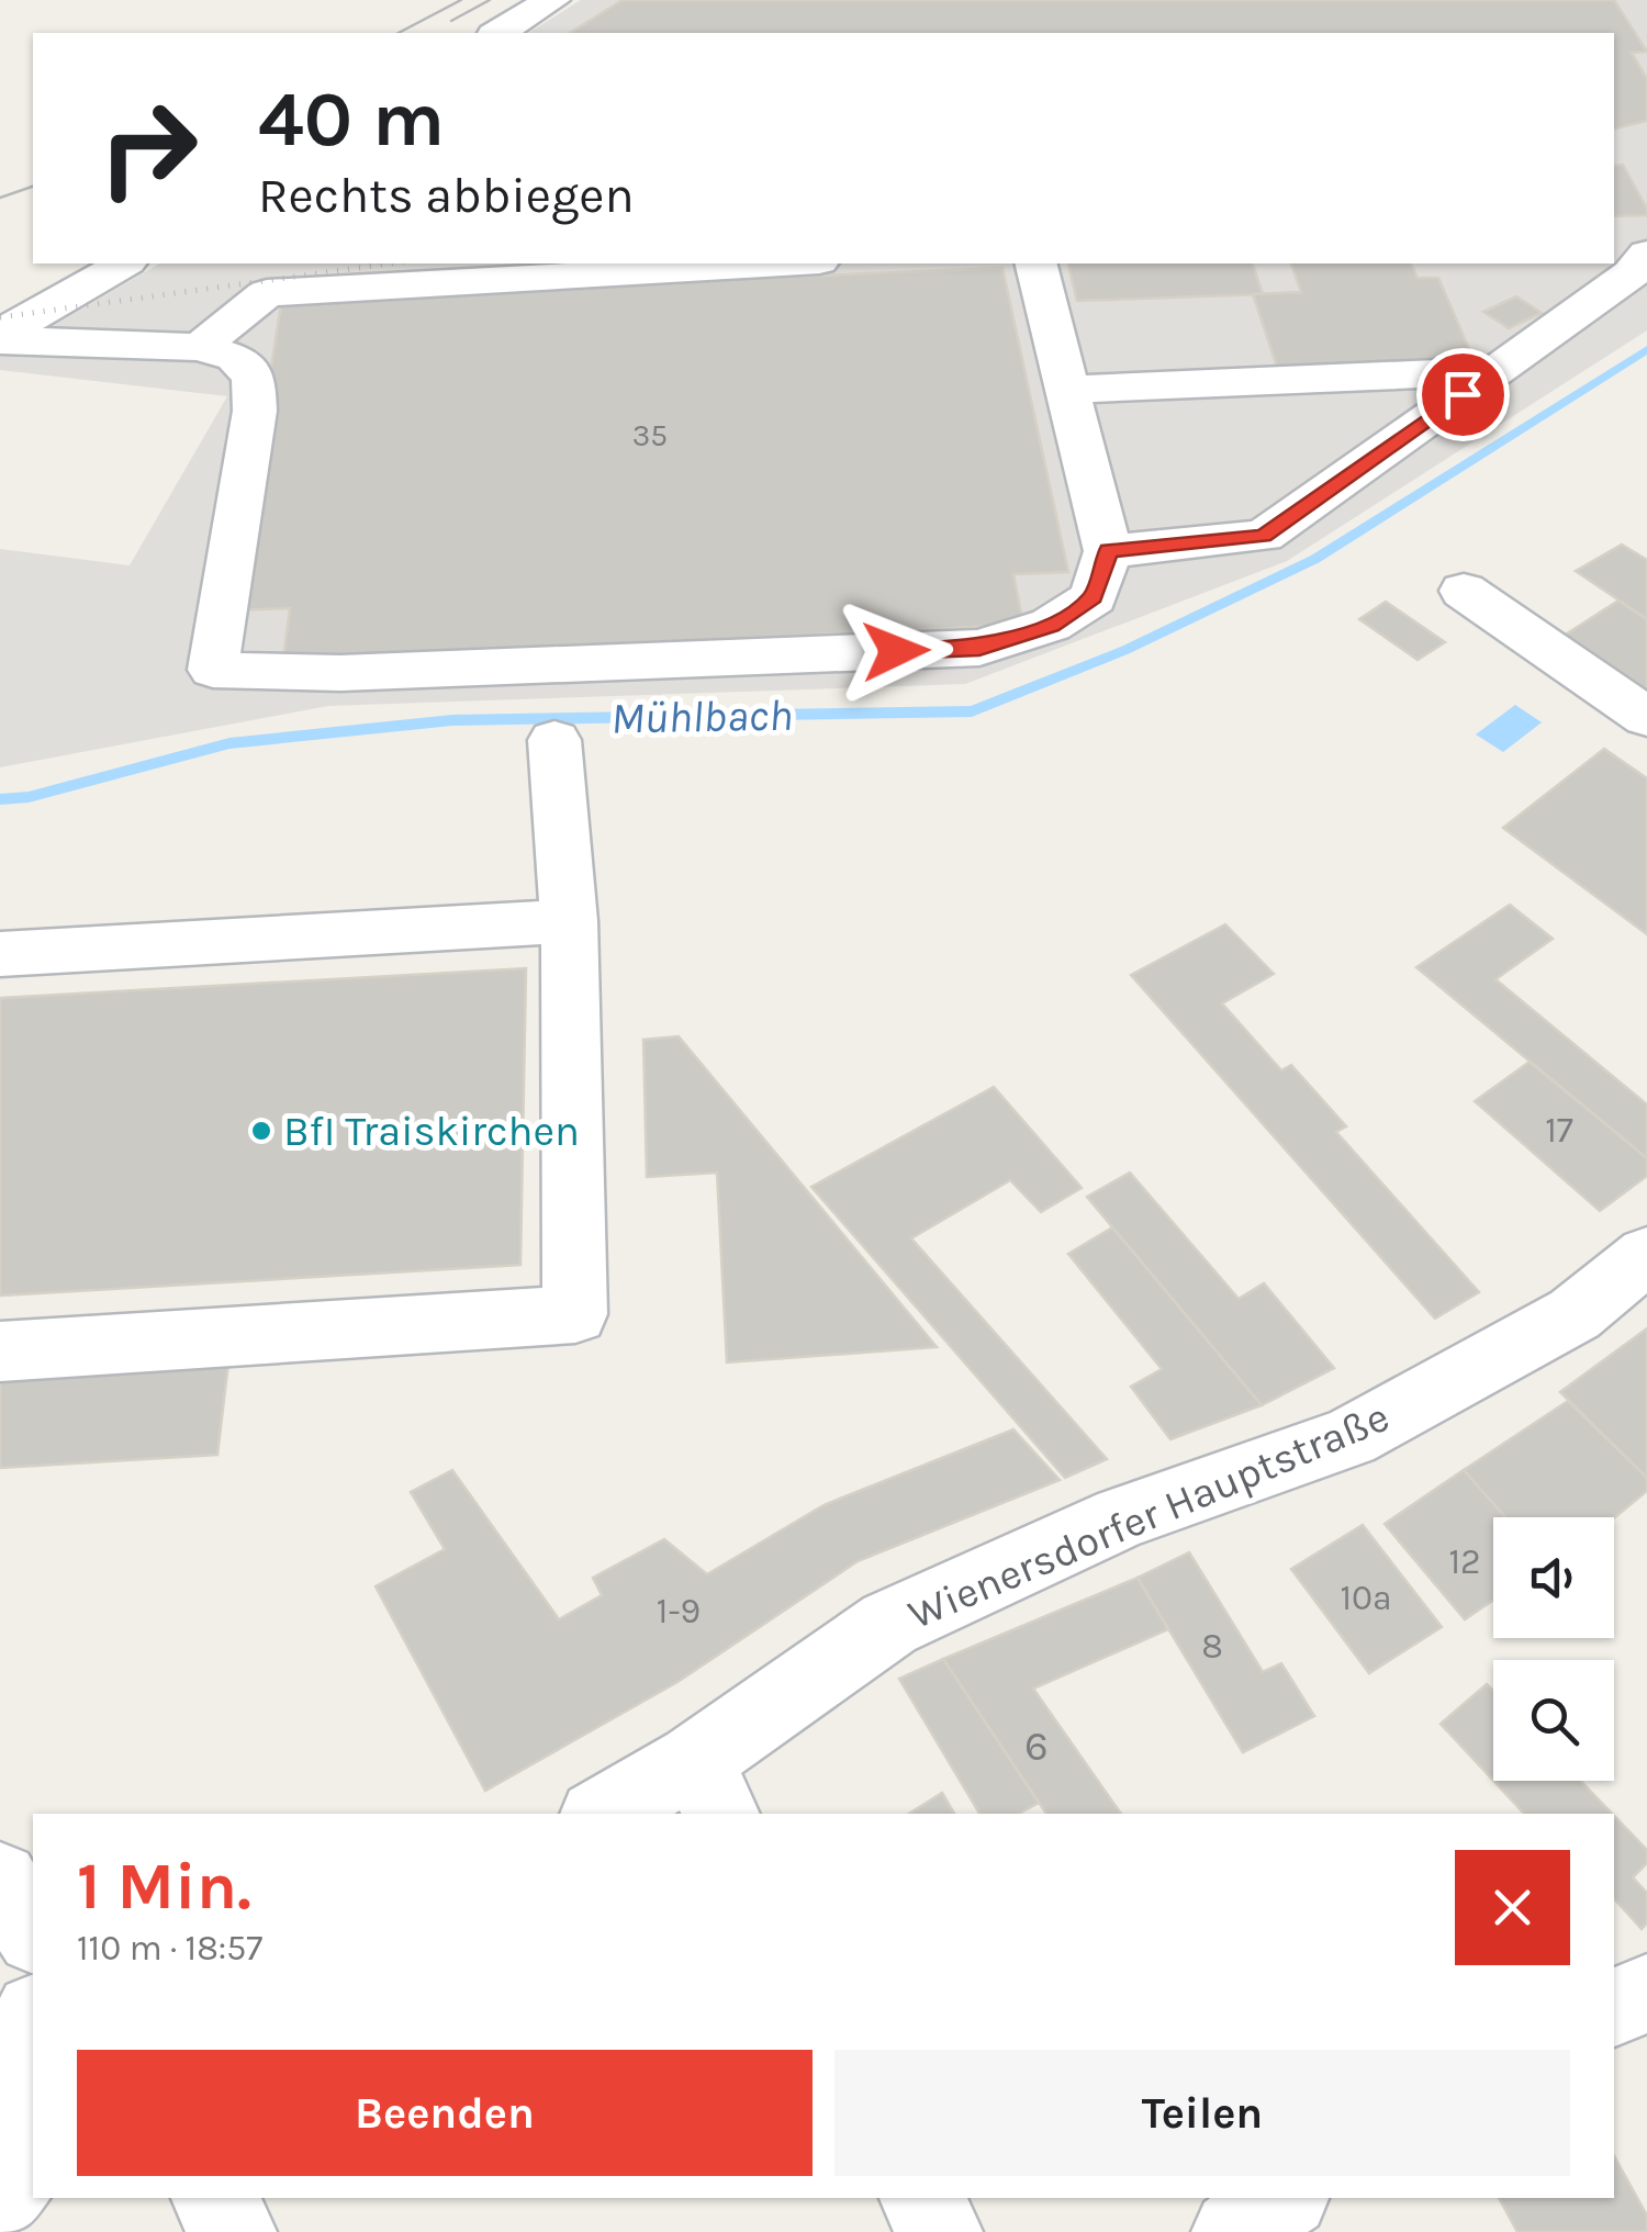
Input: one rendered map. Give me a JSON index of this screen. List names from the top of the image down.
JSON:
{
  "streets": {
    "street": ["Wienersdorfer Hauptstraße"]
  },
  "water": ["Mühlbach"],
  "places": ["BfI Traiskirchen"],
  "house_numbers": [
    "35",
    "17",
    "12",
    "10a",
    "1-9",
    "8",
    "6"
  ],
  "page": {
    "turn": ["40 m", "Rechts abbiegen"],
    "heading": ["1 Min.", "110 m · 18:57"],
    "buttons": ["Beenden", "Teilen"]
  }
}
